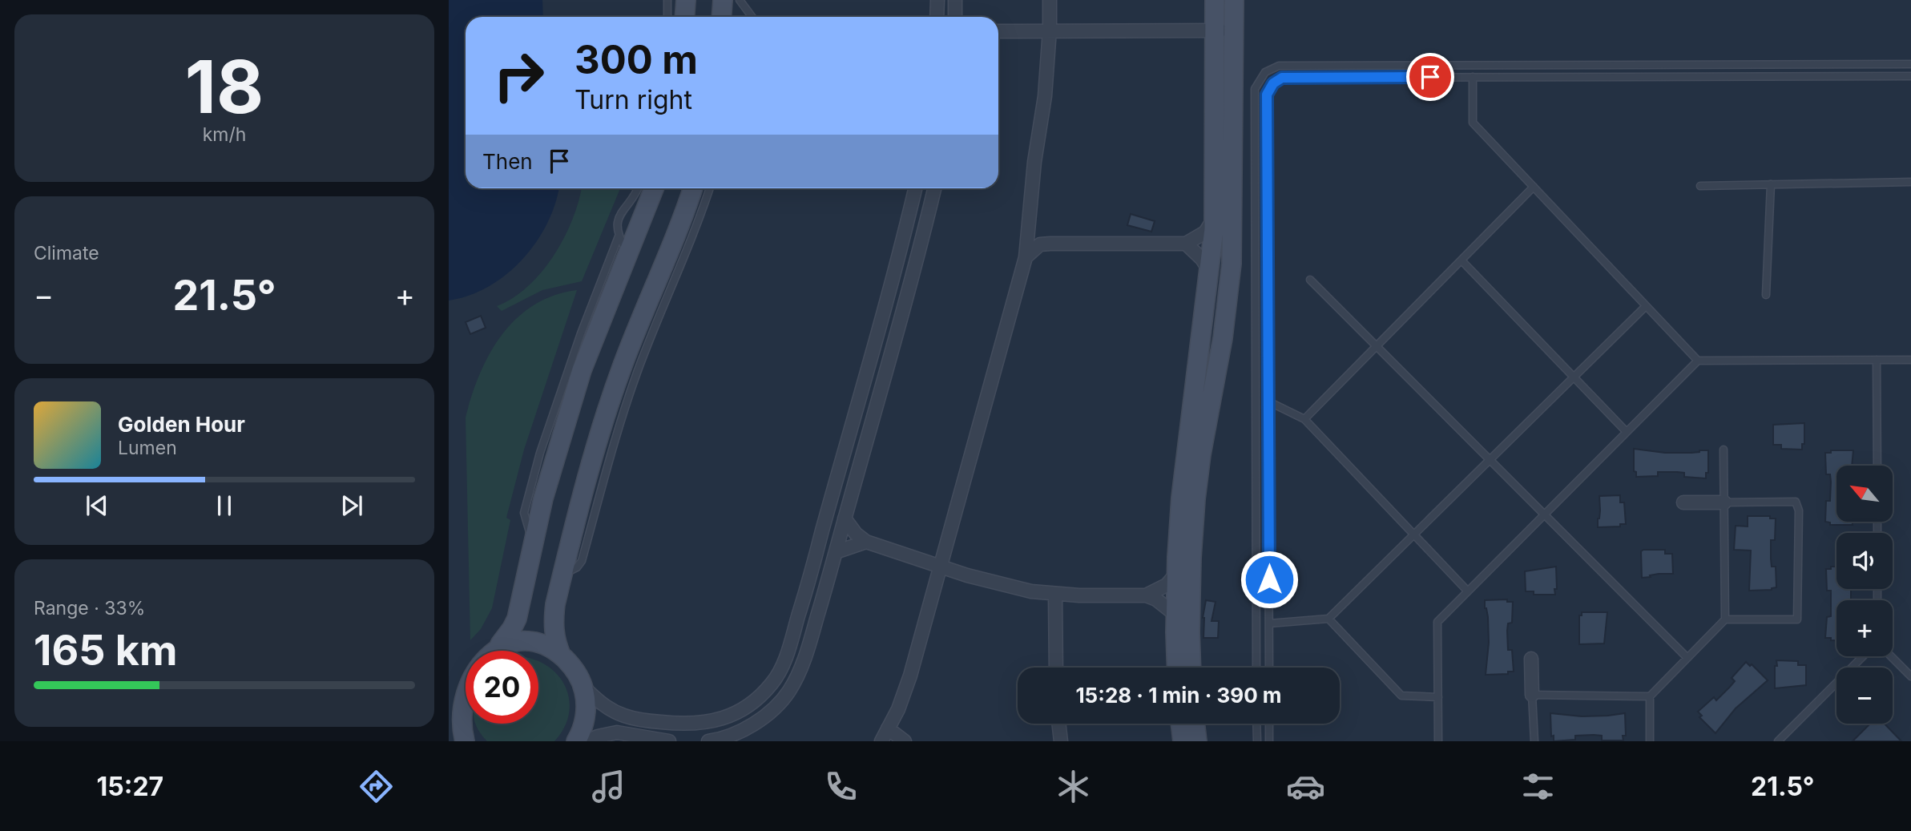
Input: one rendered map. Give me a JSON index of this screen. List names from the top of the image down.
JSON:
{
  "north": "top left",
  "page": {
    "tile": [
      ["18", "km/h"],
      "Climate",
      ["Range · 33%", "165 km"]
    ],
    "turn": ["300 m", "Turn right"],
    "then": "Then",
    "heat": ["−", "21.5°", "+"],
    "song": ["Golden Hour", "Lumen"],
    "map_buttons": ["+", "−"],
    "limit": "20",
    "trip": "15:28 · 1 min · 390 m",
    "tabs": ["15:27", "21.5°"]
  }
}
